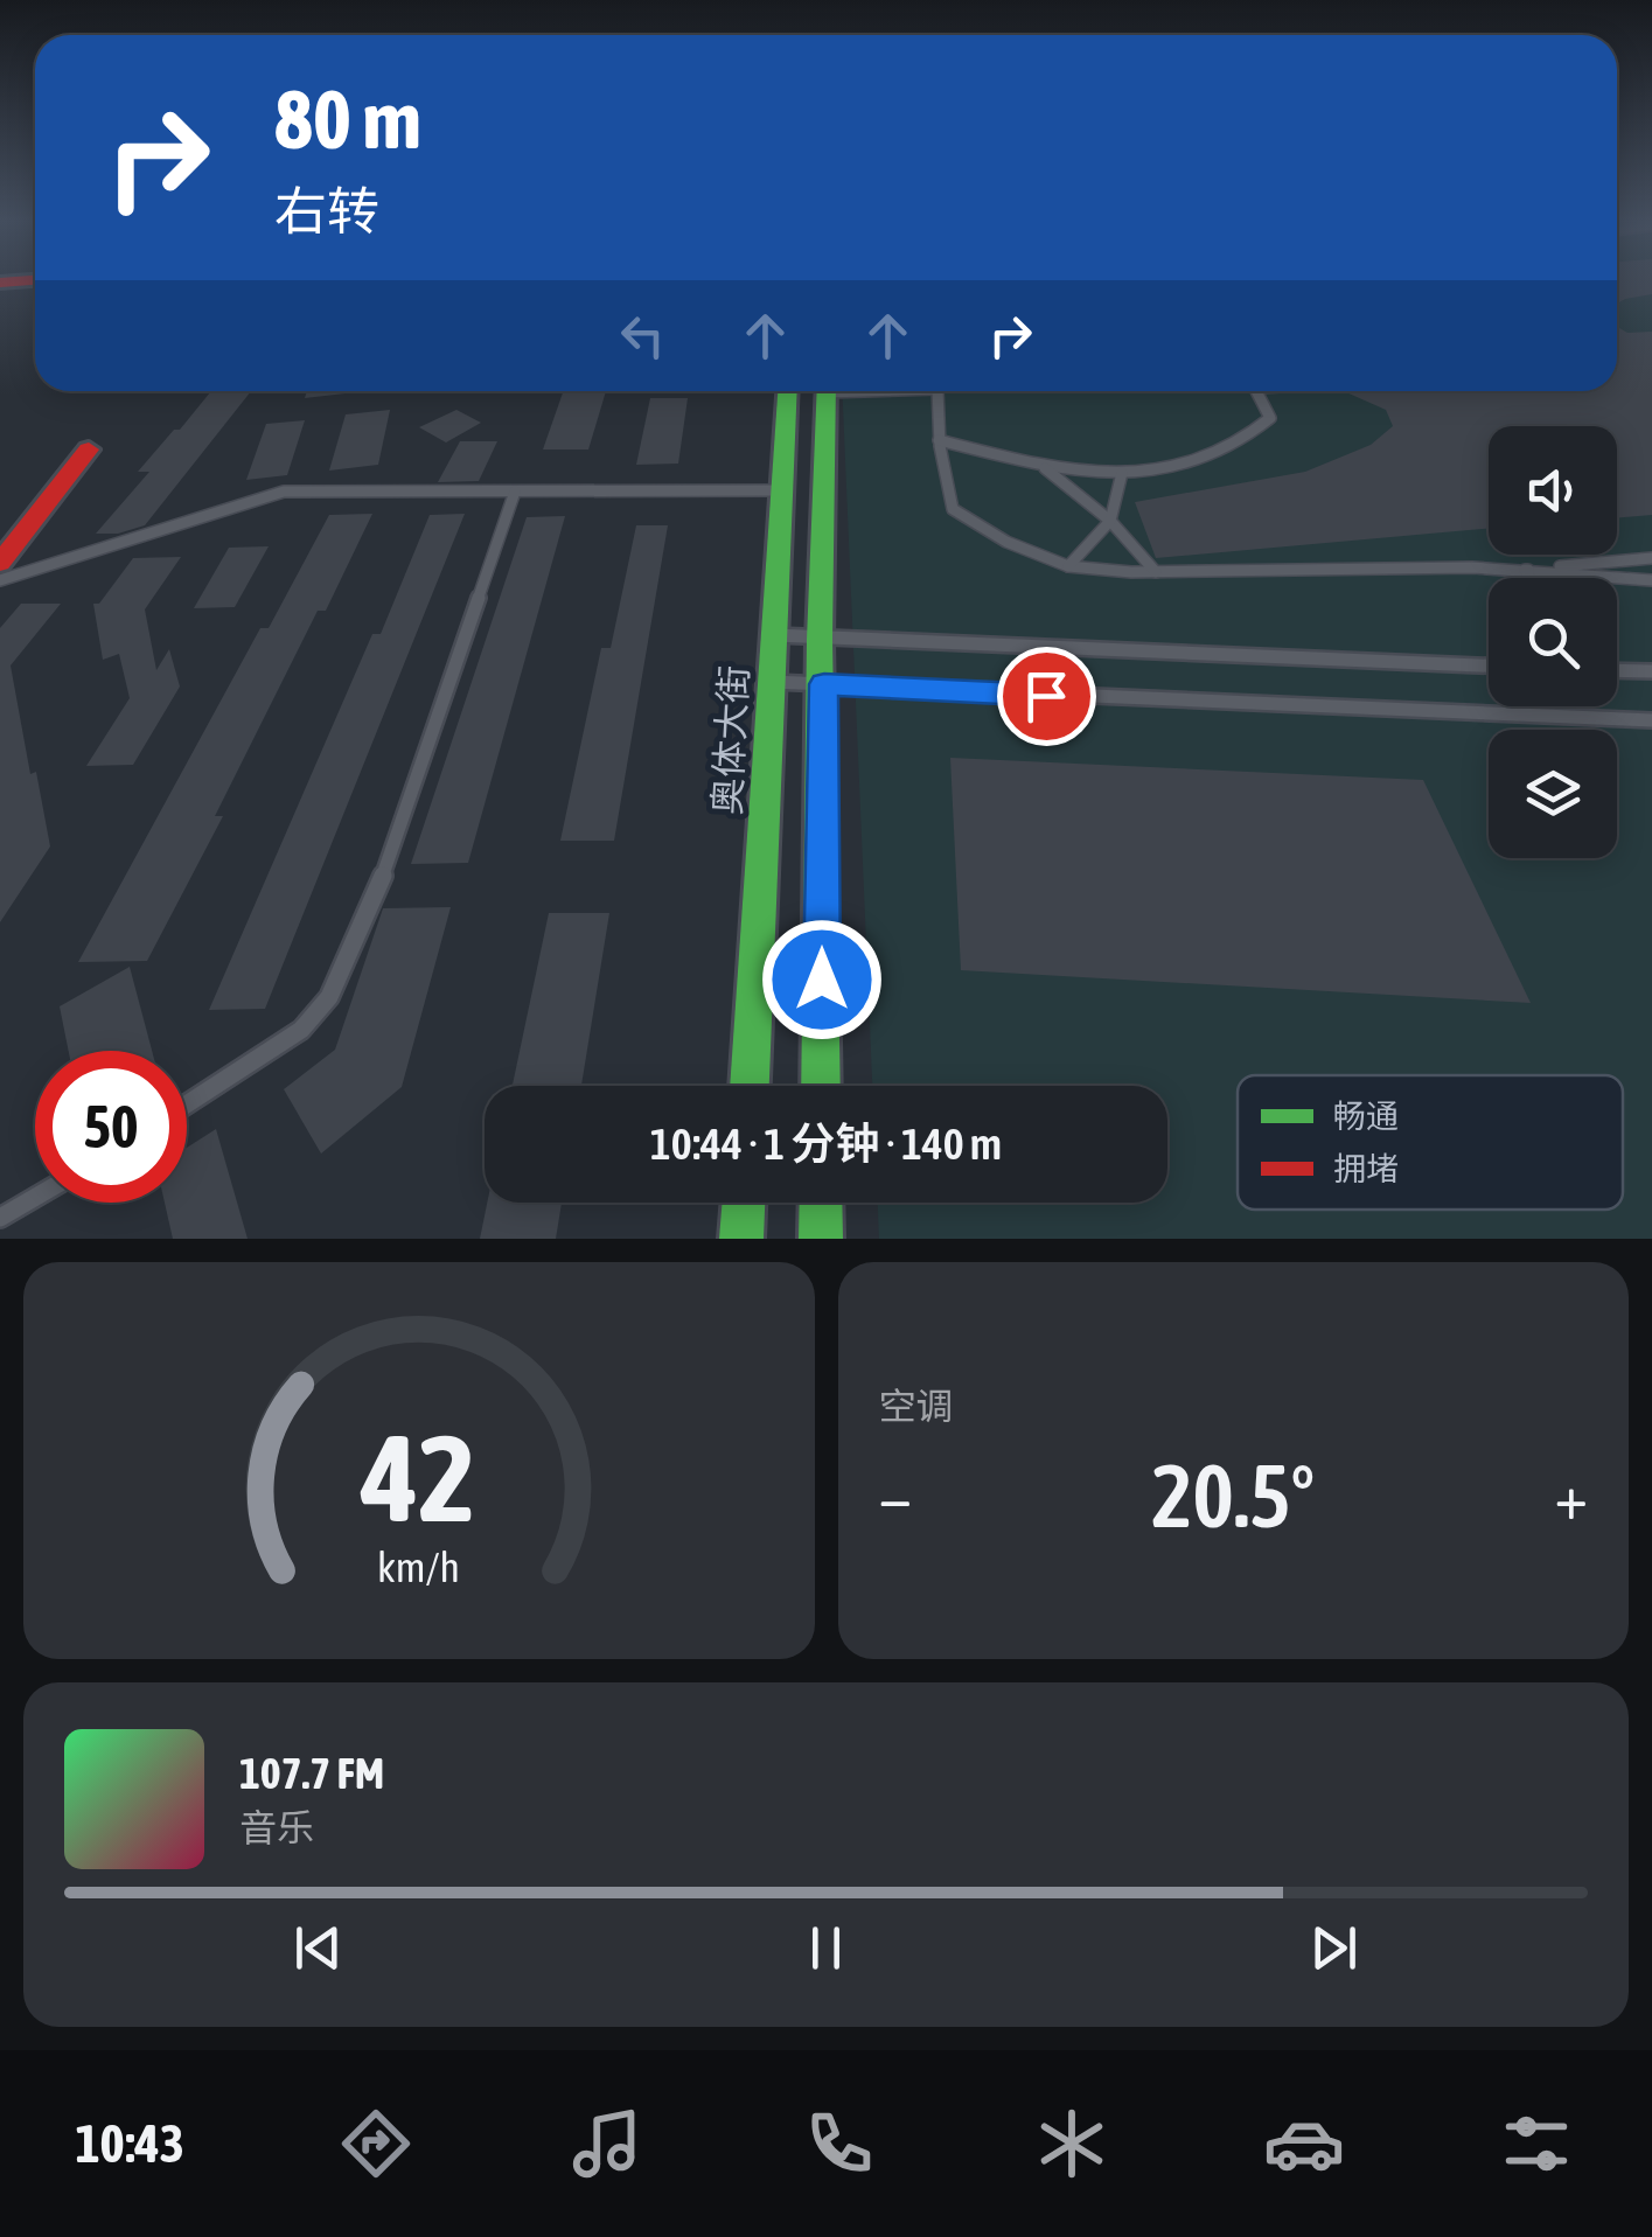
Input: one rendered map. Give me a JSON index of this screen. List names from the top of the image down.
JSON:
{
  "streets": {
    "main road": ["奥体大街"]
  },
  "legend": ["畅通", "拥堵"],
  "page": {
    "turn": ["80 m", "右转"],
    "limit": "50",
    "trip": "10:44 · 1 分钟 · 140 m",
    "tile": "空调",
    "heat": ["−", "20.5°", "+"],
    "song": ["107.7 FM", "音乐"],
    "tabs": "10:43",
    "gauge": ["42", "km/h"]
  }
}
